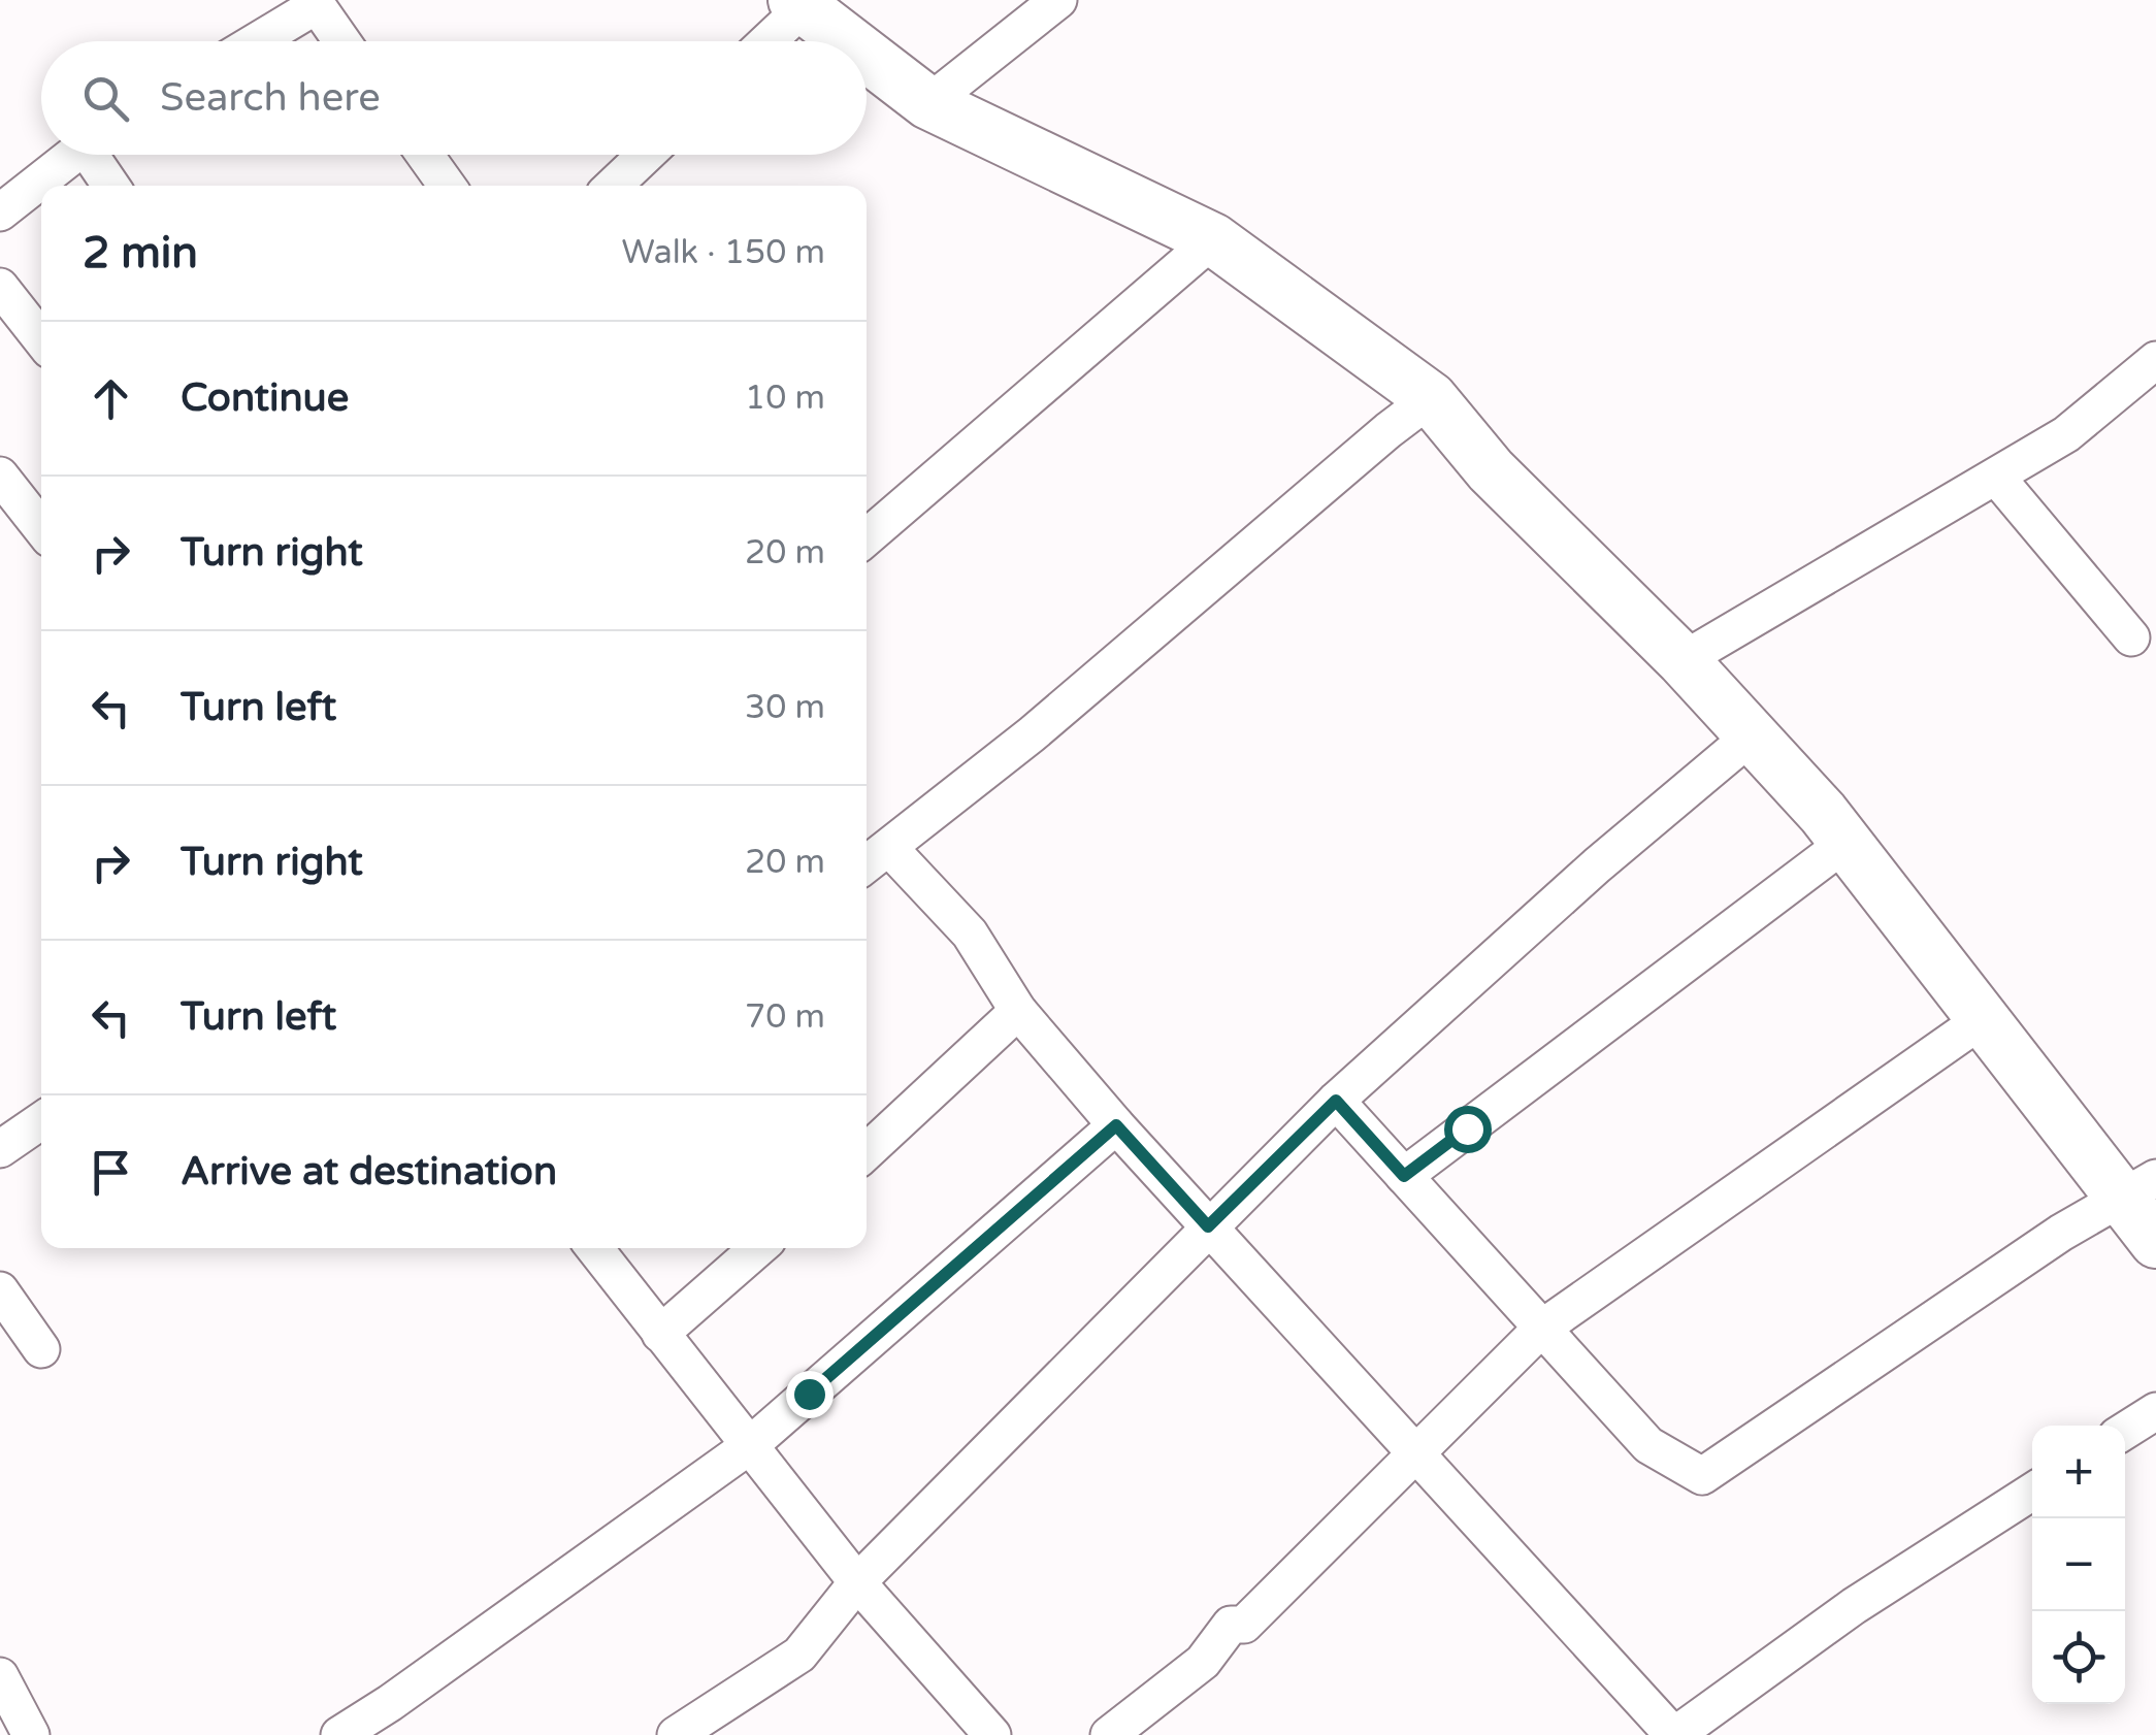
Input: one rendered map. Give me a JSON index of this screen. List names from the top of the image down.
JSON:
{
  "page": {
    "search": "Search here",
    "heading": ["2 min", "Walk · 150 m"],
    "list": [
      ["Continue", "10 m"],
      ["Turn right", "20 m"],
      ["Turn left", "30 m"],
      ["Turn right", "20 m"],
      ["Turn left", "70 m"],
      "Arrive at destination"
    ],
    "map_buttons": ["+", "−"]
  }
}
